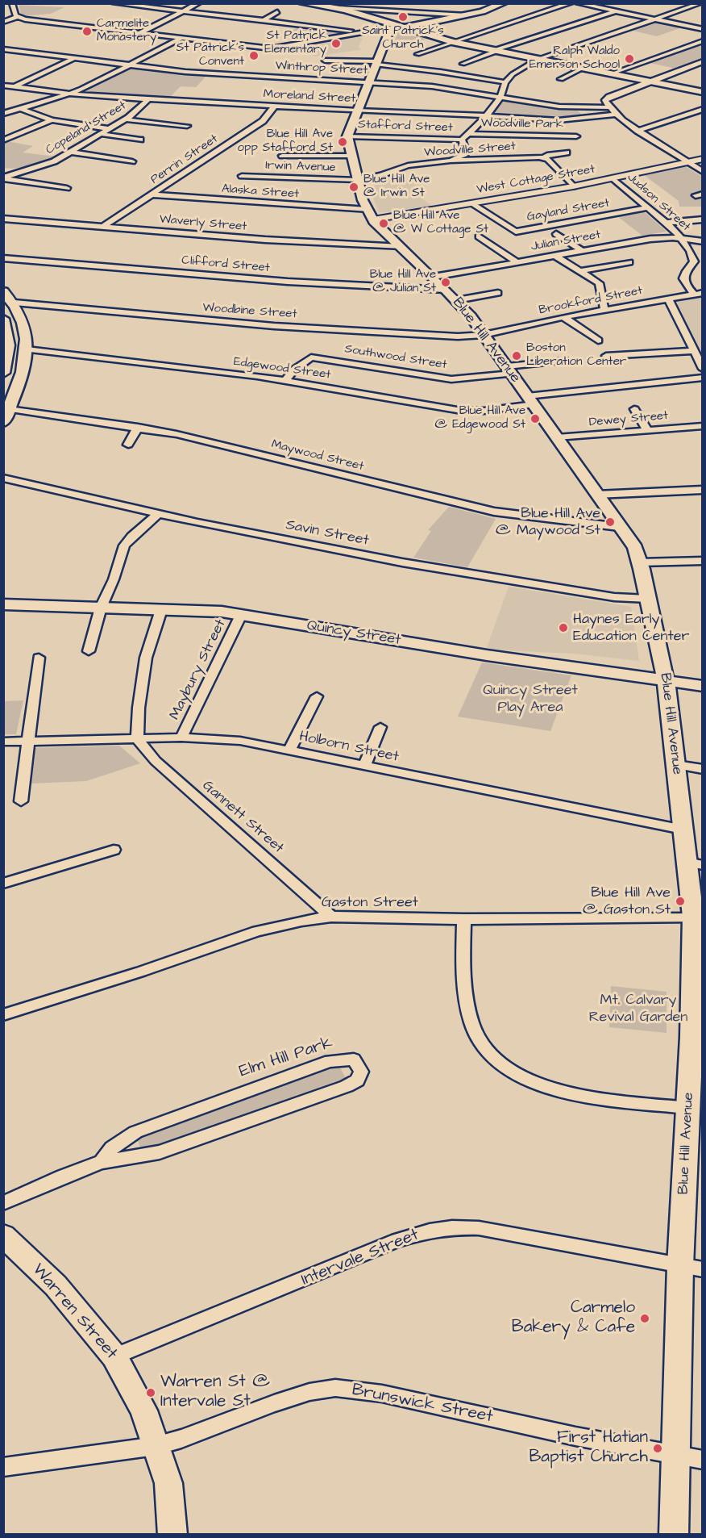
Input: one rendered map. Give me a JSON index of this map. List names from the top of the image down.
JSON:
{
  "streets": {
    "main road": ["Blue Hill Avenue", "Quincy Street", "Warren Street"],
    "street": [
      "Winthrop Street",
      "Moreland Street",
      "Woodville Park",
      "Stafford Street",
      "Copeland Street",
      "Woodville Street",
      "Perrin Street",
      "Irwin Avenue",
      "West Cottage Street",
      "Alaska Street",
      "Judson Street",
      "Gayland Street",
      "Waverly Street",
      "Julian Street",
      "Clifford Street",
      "Brookford Street",
      "Woodbine Street",
      "Southwood Street",
      "Edgewood Street",
      "Dewey Street",
      "Maywood Street",
      "Savin Street",
      "Maybury Street",
      "Holborn Street",
      "Gannett Street",
      "Gaston Street",
      "Elm Hill Park",
      "Intervale Street",
      "Brunswick Street"
    ]
  },
  "crossings": [
    ["Moreland Street", "Copeland Street"],
    ["Moreland Street", "Perrin Street"],
    ["Stafford Street", "Blue Hill Avenue"],
    ["Woodville Street", "Irwin Avenue"],
    ["Woodville Street", "Blue Hill Avenue"],
    ["Perrin Street", "Alaska Street"],
    ["Perrin Street", "Waverly Street"],
    ["Irwin Avenue", "Blue Hill Avenue"],
    ["West Cottage Street", "Alaska Street"],
    ["West Cottage Street", "Judson Street"],
    ["West Cottage Street", "Gayland Street"],
    ["West Cottage Street", "Blue Hill Avenue"],
    ["Alaska Street", "Blue Hill Avenue"],
    ["Judson Street", "Gayland Street"],
    ["Judson Street", "Julian Street"],
    ["Waverly Street", "Blue Hill Avenue"],
    ["Julian Street", "Blue Hill Avenue"],
    ["Clifford Street", "Blue Hill Avenue"],
    ["Brookford Street", "Woodbine Street"],
    ["Brookford Street", "Blue Hill Avenue"],
    ["Woodbine Street", "Blue Hill Avenue"],
    ["Blue Hill Avenue", "Southwood Street"],
    ["Blue Hill Avenue", "Edgewood Street"],
    ["Blue Hill Avenue", "Dewey Street"],
    ["Blue Hill Avenue", "Maywood Street"],
    ["Blue Hill Avenue", "Savin Street"],
    ["Blue Hill Avenue", "Quincy Street"],
    ["Blue Hill Avenue", "Holborn Street"],
    ["Blue Hill Avenue", "Gaston Street"],
    ["Blue Hill Avenue", "Intervale Street"],
    ["Blue Hill Avenue", "Brunswick Street"],
    ["Southwood Street", "Edgewood Street"],
    ["Quincy Street", "Maybury Street"],
    ["Maybury Street", "Holborn Street"],
    ["Holborn Street", "Gannett Street"],
    ["Gannett Street", "Gaston Street"],
    ["Intervale Street", "Warren Street"],
    ["Warren Street", "Brunswick Street"]
  ],
  "parks": ["Quincy Street Play Area", "Mt. Calvary Revival Garden"],
  "places": [
    "Saint Patrick's Church",
    "Carmelite Monastery",
    "St Patrick Elementary",
    "St Patrick's Convent",
    "Ralph Waldo Emerson School",
    "Blue Hill Ave opp Stafford St",
    "Blue Hill Ave @ Irwin St",
    "Blue Hill Ave @ W Cottage St",
    "Blue Hill Ave @ Julian St",
    "Boston Liberation Center",
    "Blue Hill Ave @ Edgewood St",
    "Blue Hill Ave @ Maywood St",
    "Haynes Early Education Center",
    "Blue Hill Ave @ Gaston St",
    "Carmelo Bakery & Cafe",
    "Warren St @ Intervale St",
    "First Hatian Baptist Church"
  ]
}
